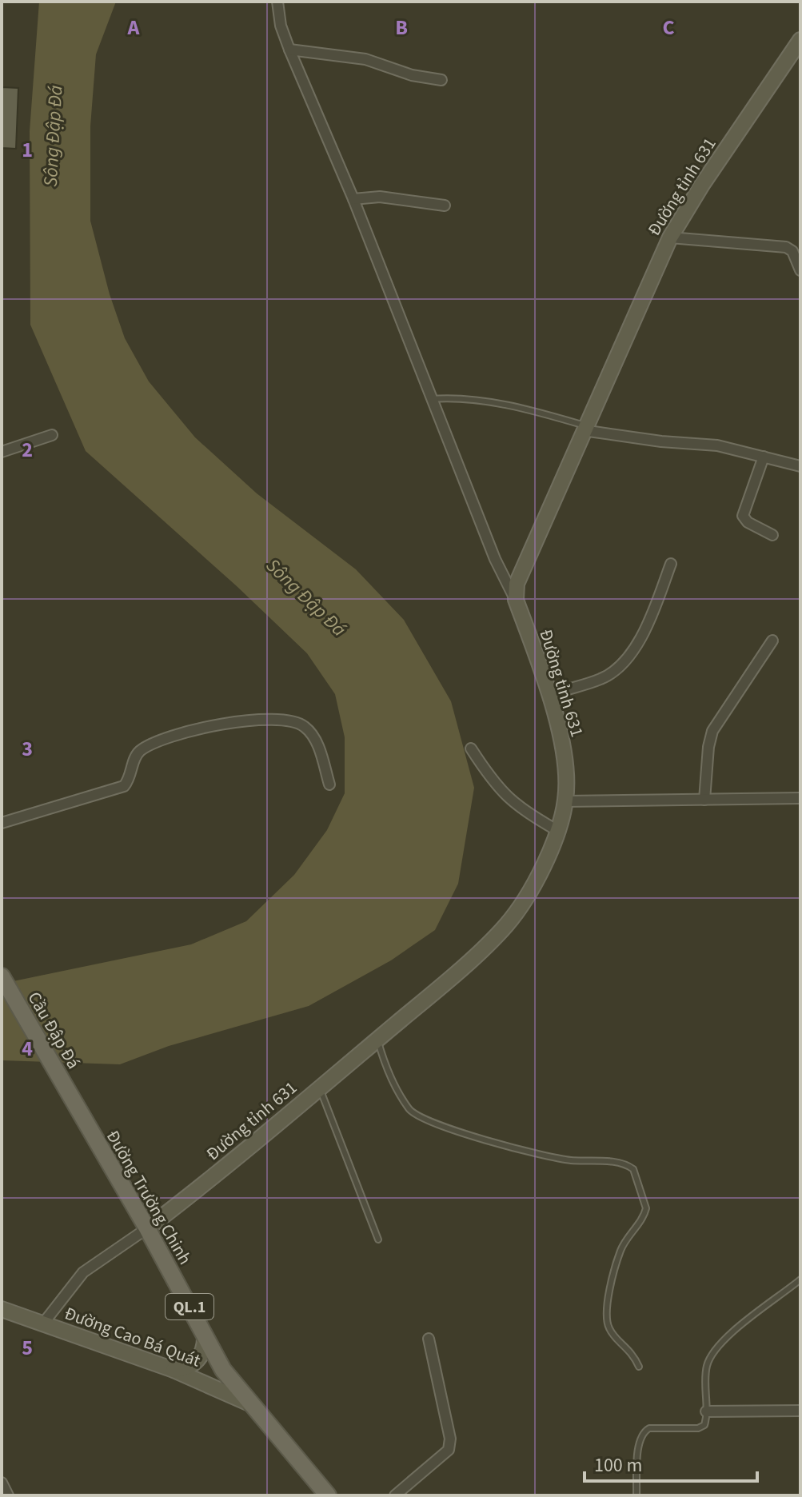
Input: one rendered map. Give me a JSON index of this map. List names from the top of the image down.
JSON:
{
  "streets": {
    "main road": [
      "Đường tỉnh 631",
      "Cầu Đập Đá",
      "Đường Trường Chinh",
      "QL.1",
      "Đường Cao Bá Quát"
    ]
  },
  "crossings": [
    ["Đường tỉnh 631", "Đường Trường Chinh"],
    ["Cầu Đập Đá", "Đường Trường Chinh"],
    ["Đường Trường Chinh", "Đường Cao Bá Quát"]
  ],
  "water": ["Sông Đập Đá"],
  "scale_bar": "100 m",
  "grid": {
    "columns": ["A", "B", "C"],
    "rows": [
      "1",
      "2",
      "3",
      "4",
      "5"
    ]
  }
}
